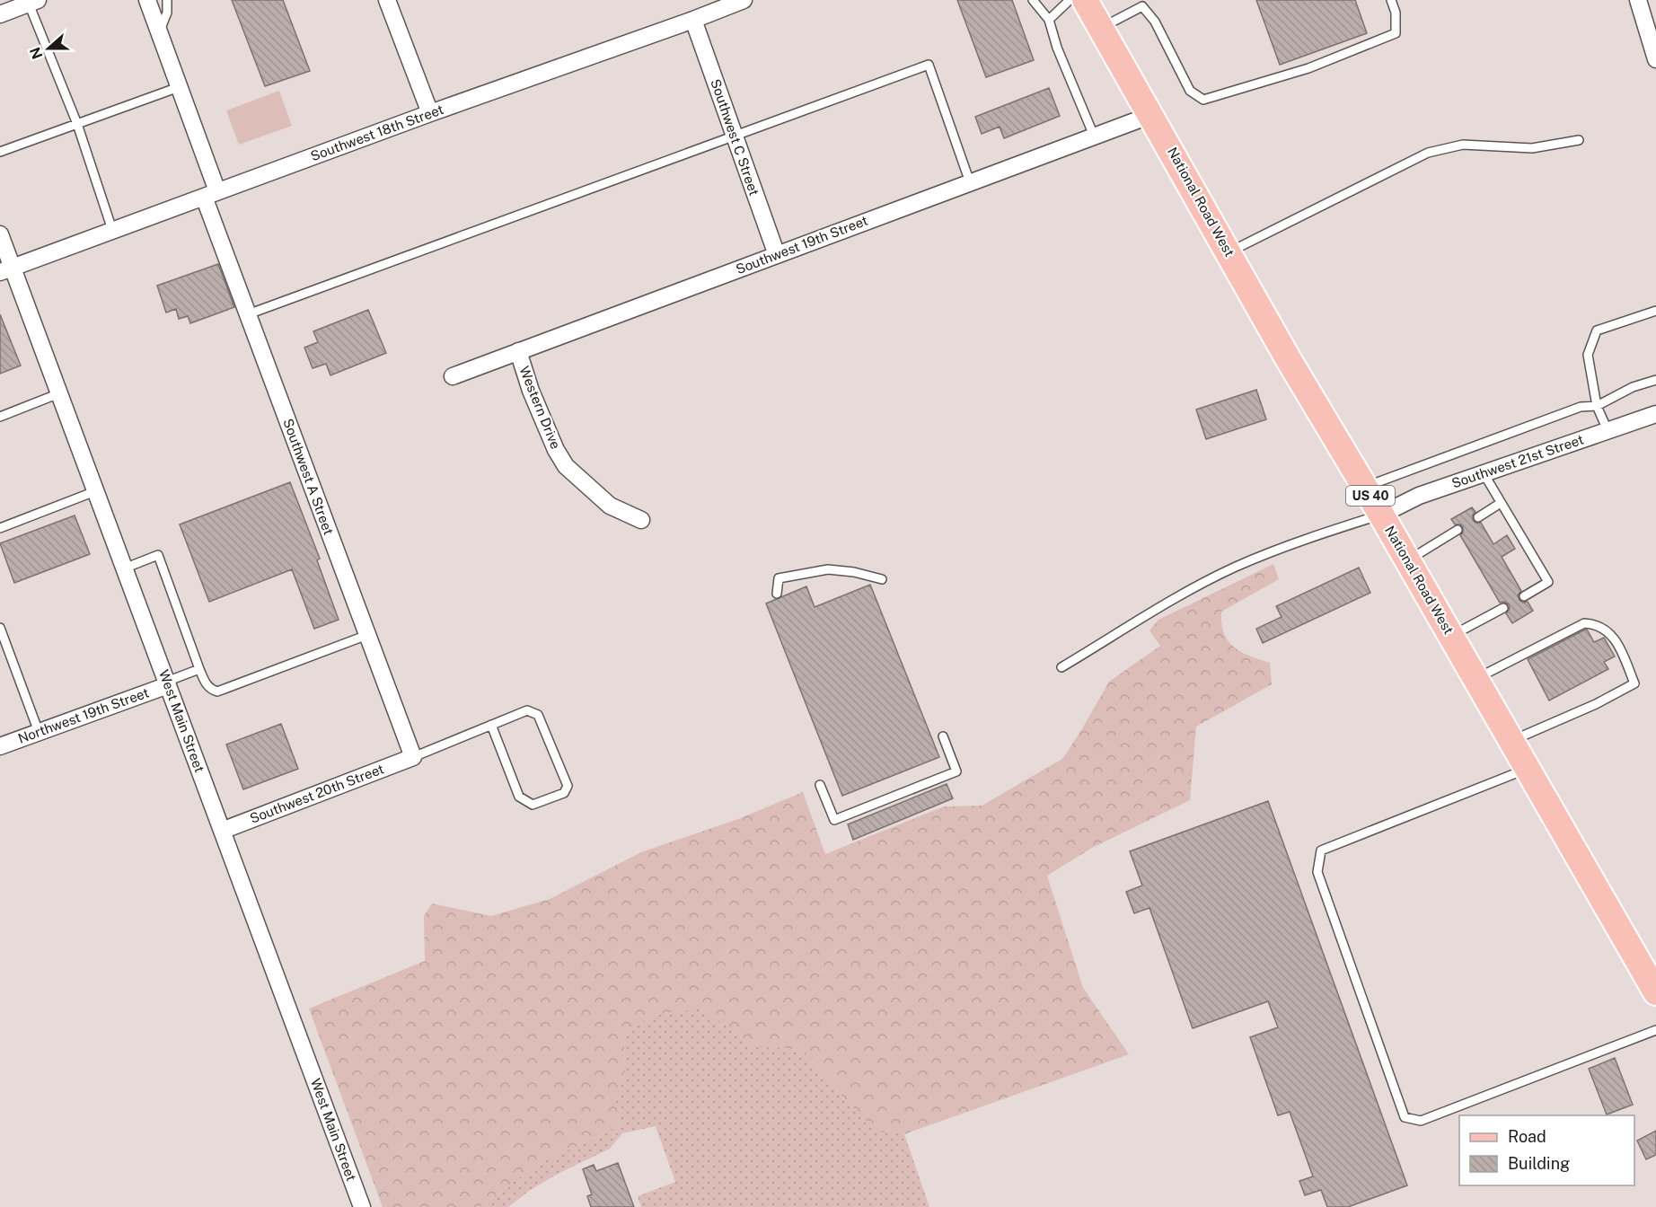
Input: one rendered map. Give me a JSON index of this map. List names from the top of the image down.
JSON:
{
  "streets": {
    "main road": ["National Road West", "US 40"],
    "street": [
      "Southwest 18th Street",
      "Southwest C Street",
      "Southwest 19th Street",
      "Western Drive",
      "Southwest 21st Street",
      "Southwest A Street",
      "Northwest 19th Street",
      "West Main Street",
      "Southwest 20th Street"
    ]
  },
  "crossings": [
    ["Southwest 18th Street", "Southwest C Street"],
    ["Southwest 18th Street", "Southwest A Street"],
    ["Southwest 18th Street", "West Main Street"],
    ["Southwest C Street", "Southwest 19th Street"],
    ["National Road West", "Southwest 19th Street"],
    ["National Road West", "Southwest 21st Street"],
    ["Southwest 19th Street", "Western Drive"],
    ["Southwest A Street", "Southwest 20th Street"],
    ["Northwest 19th Street", "West Main Street"],
    ["West Main Street", "Southwest 20th Street"]
  ],
  "legend": ["Road", "Building"],
  "north": "left"
}
